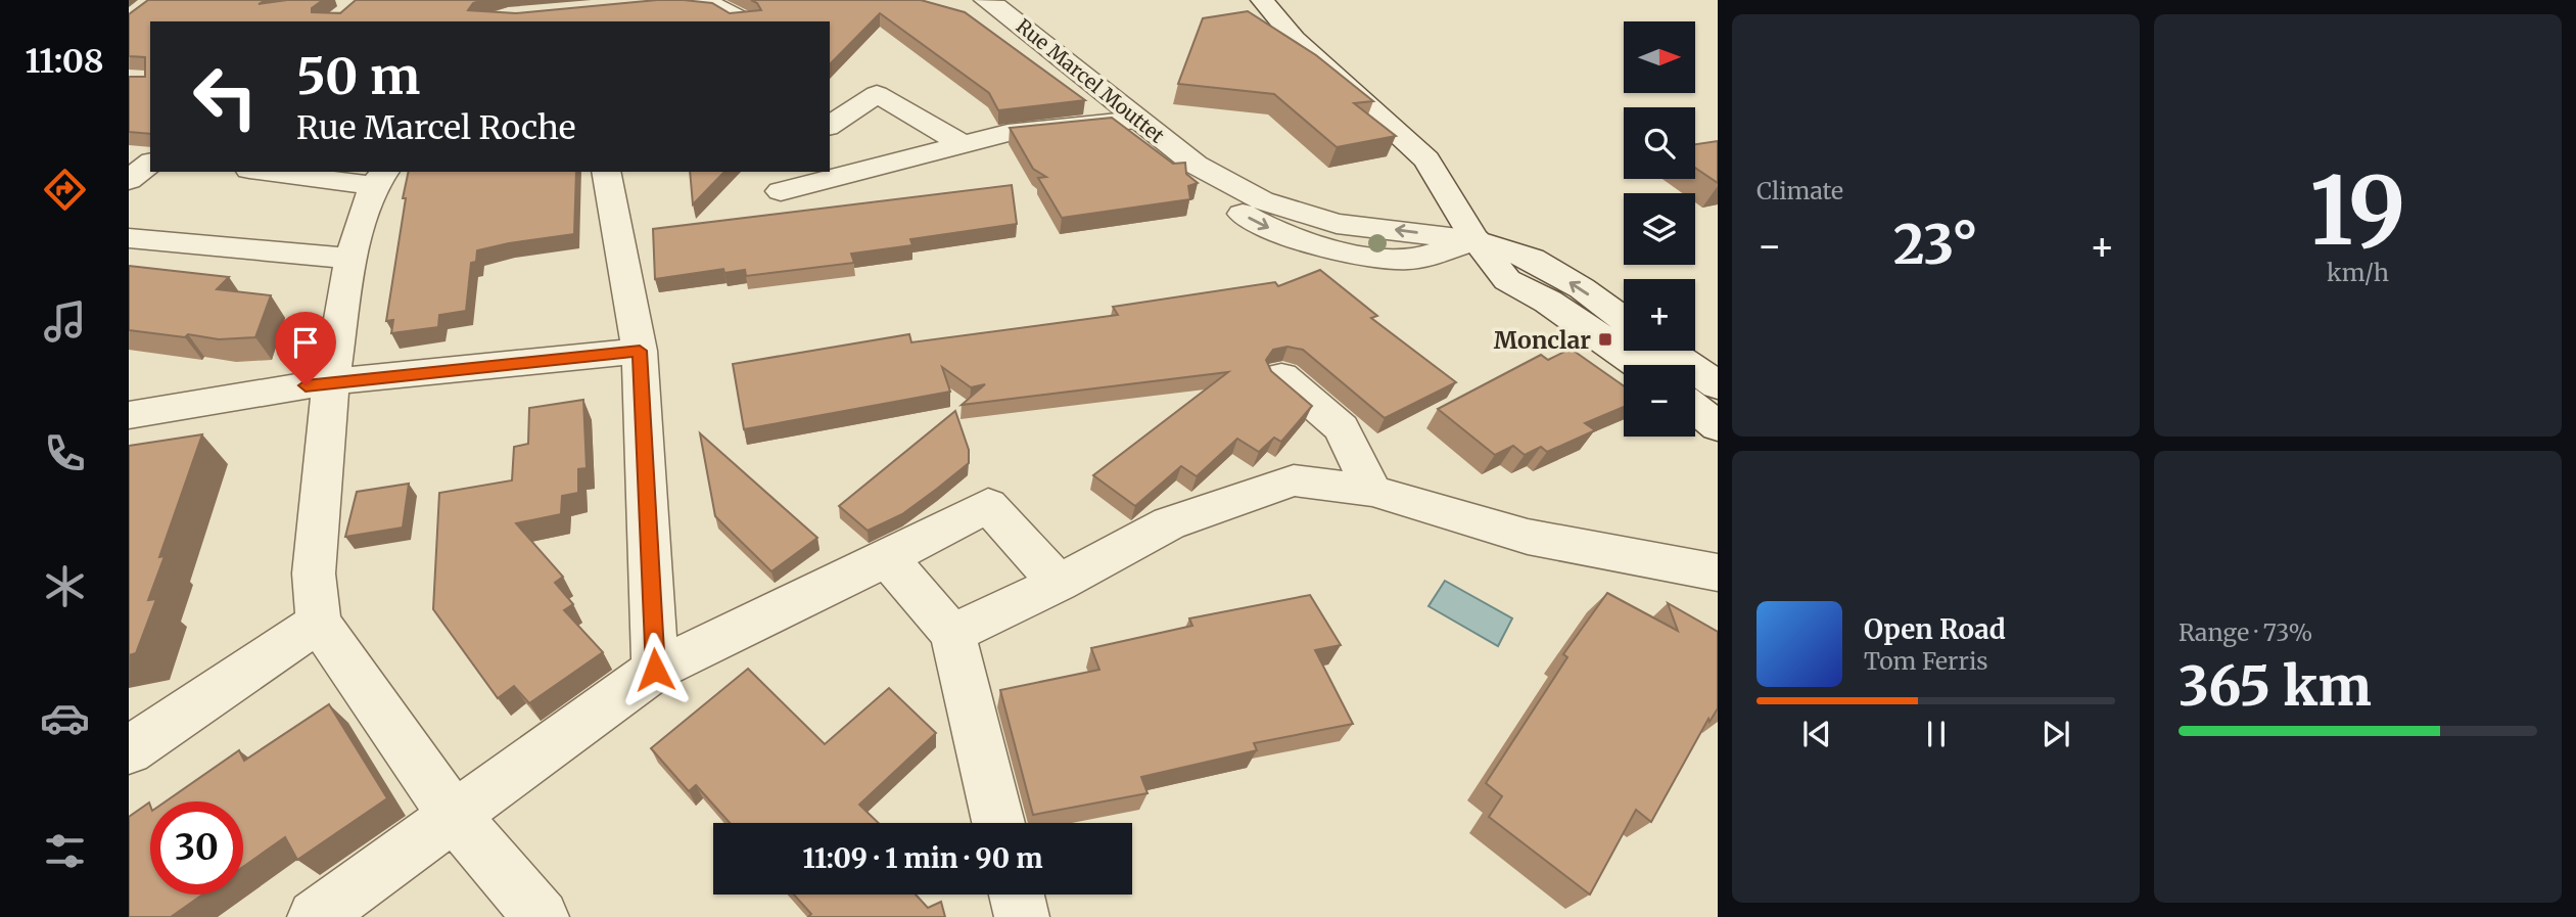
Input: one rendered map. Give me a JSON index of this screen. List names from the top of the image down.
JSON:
{
  "streets": {
    "street": ["Rue Marcel Mouttet"]
  },
  "places": {
    "transit": ["Monclar"]
  },
  "north": "right",
  "page": {
    "tabs": "11:08",
    "tile": [
      "Climate",
      ["19", "km/h"],
      ["Range · 73%", "365 km"]
    ],
    "map_buttons": ["+", "−"],
    "turn": ["50 m", "Rue Marcel Roche"],
    "heat": ["−", "23°", "+"],
    "song": ["Open Road", "Tom Ferris"],
    "limit": "30",
    "trip": "11:09 · 1 min · 90 m"
  }
}
